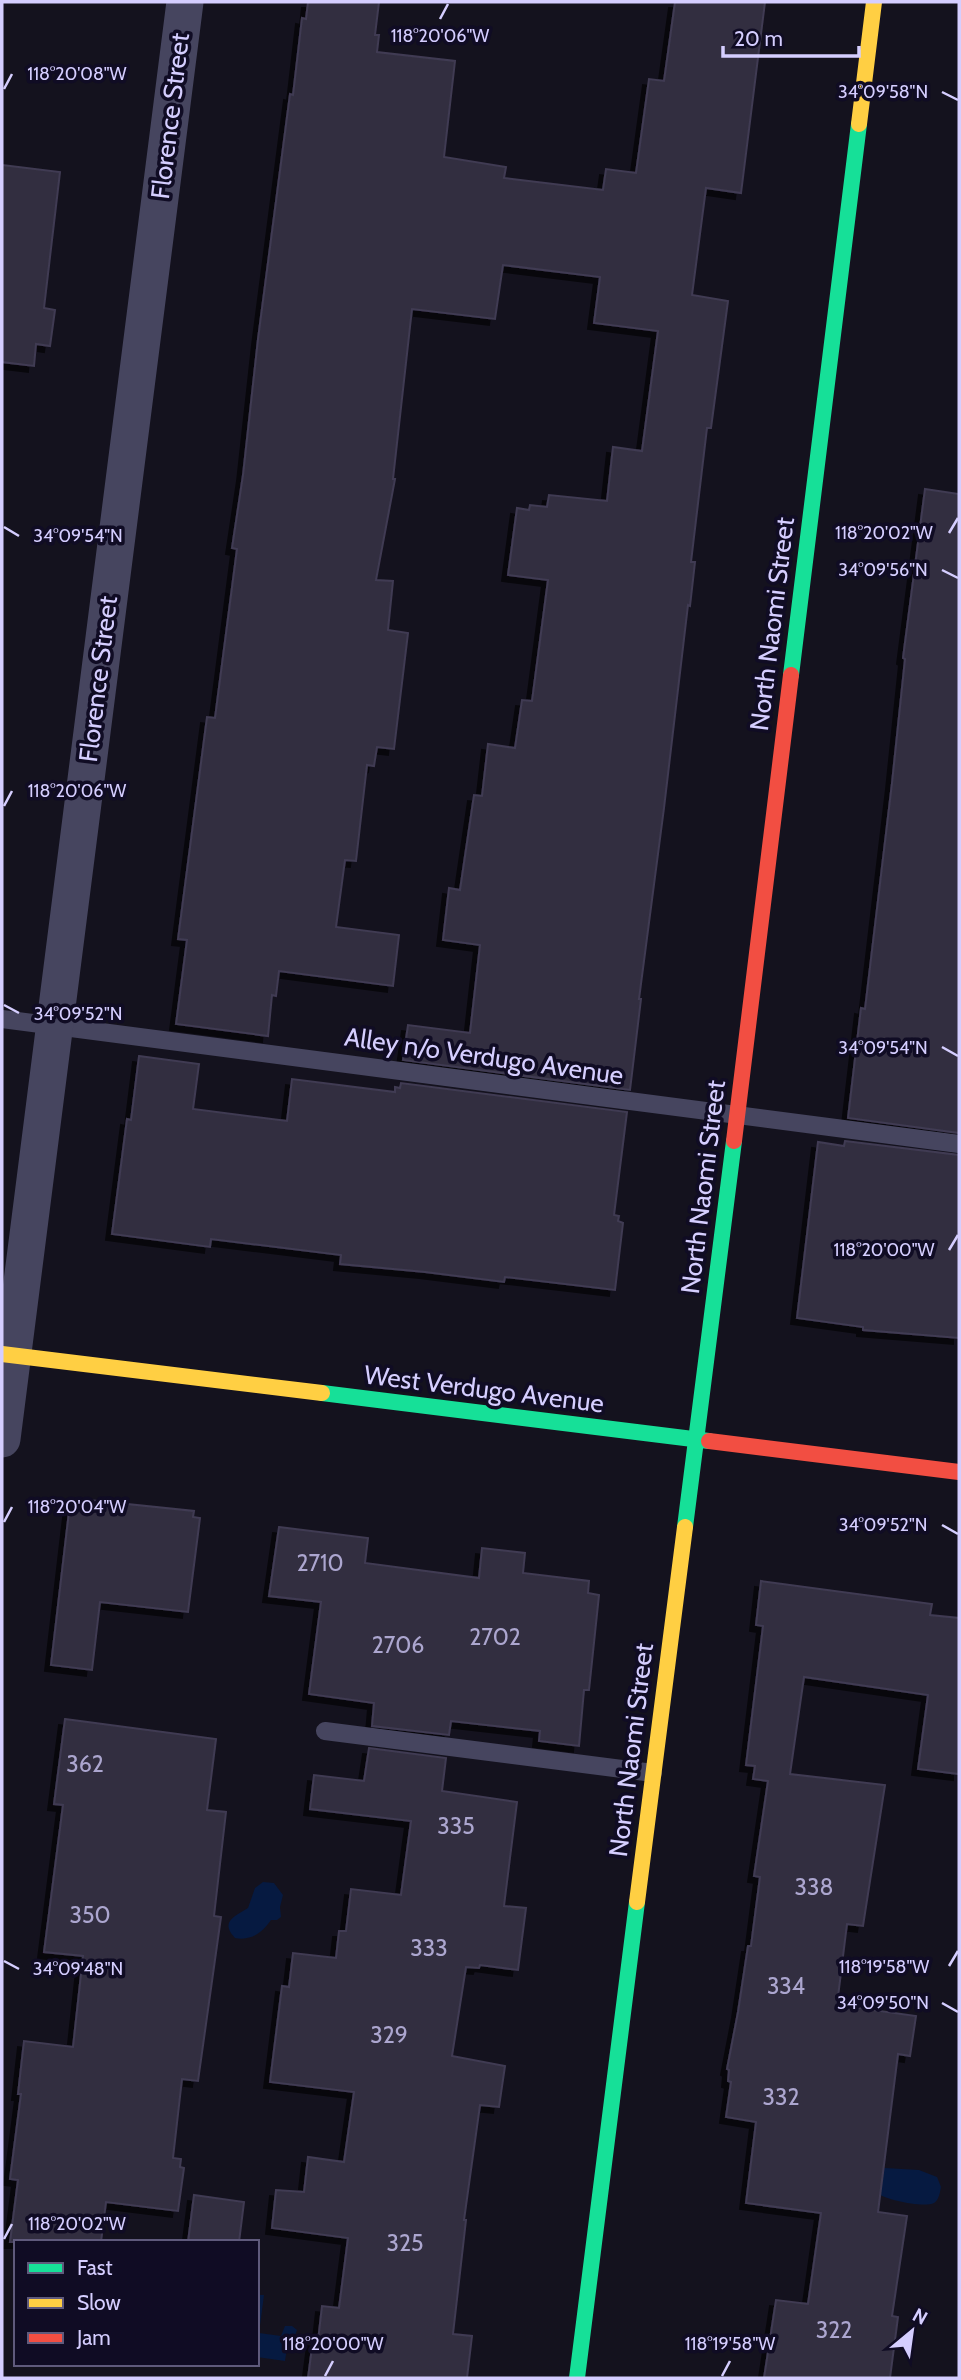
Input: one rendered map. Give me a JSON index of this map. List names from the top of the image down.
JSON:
{
  "streets": {
    "street": ["Florence Street", "North Naomi Street", "West Verdugo Avenue"],
    "lane": ["Alley n/o Verdugo Avenue"]
  },
  "crossings": [
    ["Florence Street", "Alley n/o Verdugo Avenue"],
    ["Florence Street", "West Verdugo Avenue"],
    ["North Naomi Street", "Alley n/o Verdugo Avenue"],
    ["North Naomi Street", "West Verdugo Avenue"]
  ],
  "house_numbers": [
    "2710",
    "2702",
    "2706",
    "362",
    "335",
    "338",
    "350",
    "333",
    "334",
    "329",
    "332",
    "325",
    "322"
  ],
  "legend": ["Fast", "Slow", "Jam"],
  "scale_bar": "20 m",
  "north": "top right",
  "coordinates": [
    "118°20'06\"W",
    "118°20'08\"W",
    "34°09'58\"N",
    "118°20'02\"W",
    "34°09'54\"N",
    "34°09'56\"N",
    "34°09'52\"N",
    "118°20'00\"W",
    "118°20'04\"W",
    "118°19'58\"W",
    "34°09'48\"N",
    "34°09'50\"N"
  ]
}
